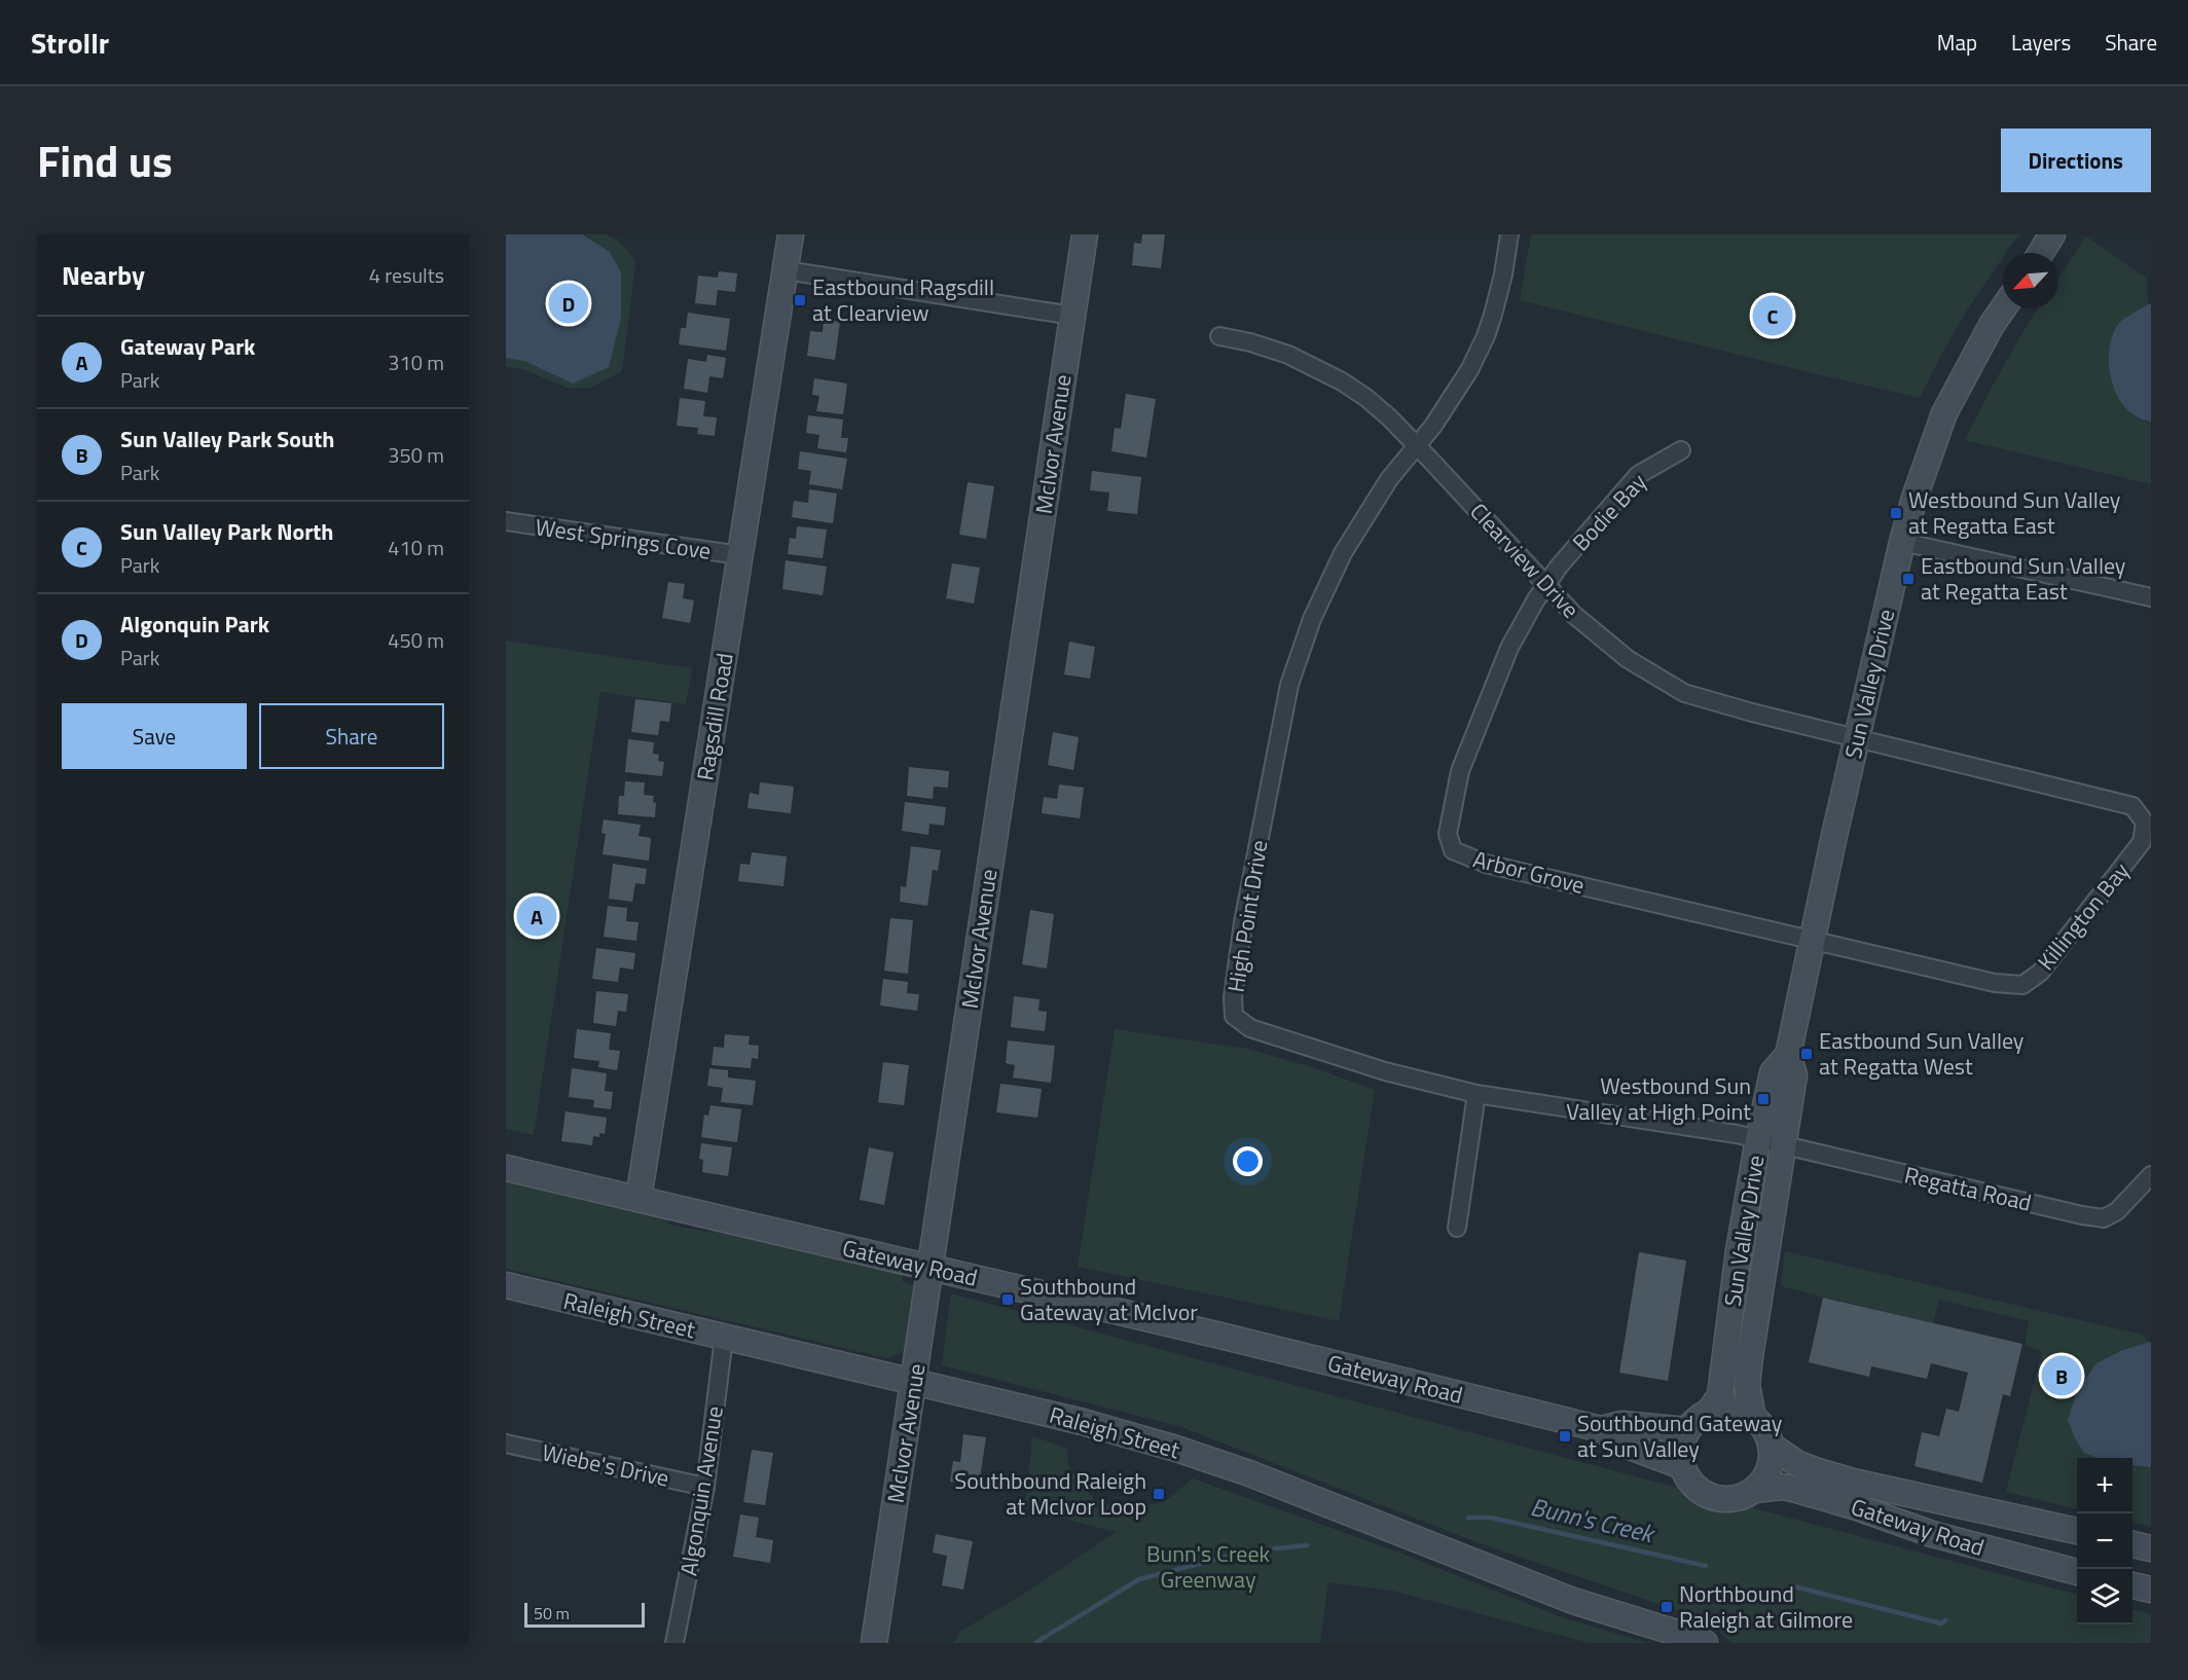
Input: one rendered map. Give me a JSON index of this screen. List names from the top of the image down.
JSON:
{
  "streets": {
    "street": [
      "McIvor Avenue",
      "Bodie Bay",
      "West Springs Cove",
      "Clearview Drive",
      "Sun Valley Drive",
      "Ragsdill Road",
      "Arbor Grove",
      "High Point Drive",
      "Killington Bay",
      "Regatta Road",
      "Gateway Road",
      "Raleigh Street",
      "Wiebe's Drive",
      "Algonquin Avenue"
    ]
  },
  "crossings": [
    ["McIvor Avenue", "Gateway Road"],
    ["McIvor Avenue", "Raleigh Street"],
    ["Bodie Bay", "Clearview Drive"],
    ["Bodie Bay", "Arbor Grove"],
    ["West Springs Cove", "Ragsdill Road"],
    ["Clearview Drive", "Sun Valley Drive"],
    ["Clearview Drive", "Arbor Grove"],
    ["Clearview Drive", "High Point Drive"],
    ["Clearview Drive", "Killington Bay"],
    ["Sun Valley Drive", "Arbor Grove"],
    ["Sun Valley Drive", "High Point Drive"],
    ["Sun Valley Drive", "Killington Bay"],
    ["Sun Valley Drive", "Regatta Road"],
    ["Sun Valley Drive", "Gateway Road"],
    ["Ragsdill Road", "Gateway Road"],
    ["Arbor Grove", "Killington Bay"],
    ["High Point Drive", "Regatta Road"],
    ["Raleigh Street", "Algonquin Avenue"],
    ["Wiebe's Drive", "Algonquin Avenue"]
  ],
  "water": ["Bunn's Creek"],
  "parks": ["Bunn's Creek Greenway"],
  "places": {
    "transit": [
      "Eastbound Ragsdill at Clearview",
      "Westbound Sun Valley at Regatta East",
      "Eastbound Sun Valley at Regatta East",
      "Eastbound Sun Valley at Regatta West",
      "Westbound Sun Valley at High Point",
      "Southbound Gateway at McIvor",
      "Southbound Gateway at Sun Valley",
      "Southbound Raleigh at McIvor Loop",
      "Northbound Raleigh at Gilmore"
    ]
  },
  "scale_bar": "50 m",
  "north": "bottom left",
  "page": {
    "header": "Strollr",
    "nav": ["Map", "Layers", "Share"],
    "title": "Find us",
    "buttons": [
      "Directions",
      ["Save", "Share"]
    ],
    "heading": ["Nearby", "4 results"],
    "pins": [
      "D",
      "C",
      "A",
      "B"
    ],
    "list": [
      {
        "mark": "A",
        "name": "Gateway Park",
        "note": "Park",
        "value": "310 m"
      },
      {
        "mark": "B",
        "name": "Sun Valley Park South",
        "note": "Park",
        "value": "350 m"
      },
      {
        "mark": "C",
        "name": "Sun Valley Park North",
        "note": "Park",
        "value": "410 m"
      },
      {
        "mark": "D",
        "name": "Algonquin Park",
        "note": "Park",
        "value": "450 m"
      }
    ],
    "map_buttons": ["+", "−"],
    "scale": "50 m"
  }
}
